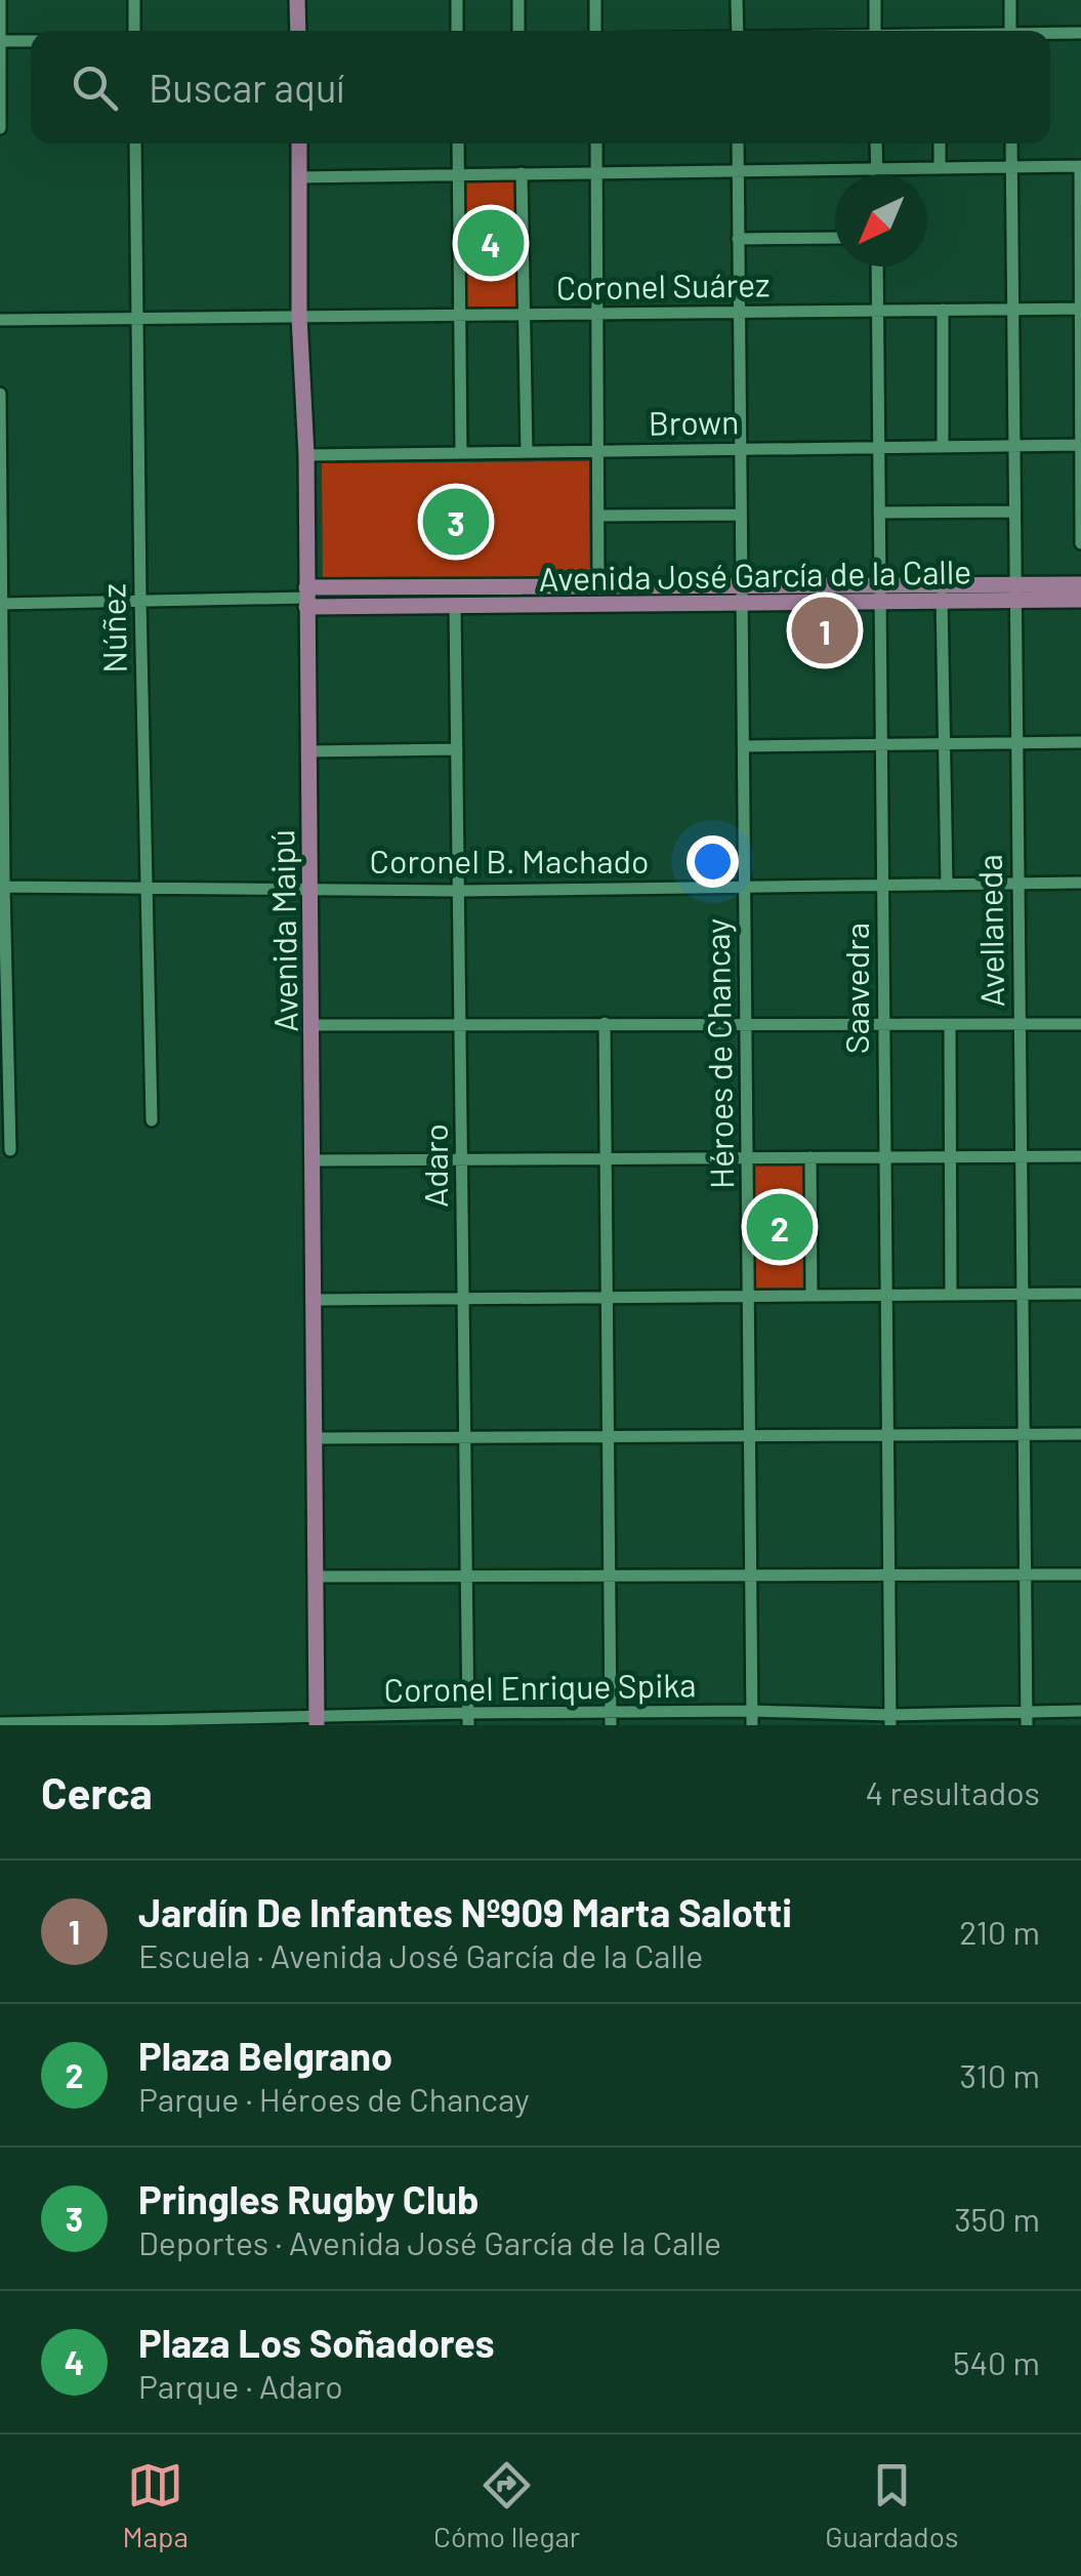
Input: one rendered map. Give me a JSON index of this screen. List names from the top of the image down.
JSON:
{
  "streets": {
    "main road": ["Avenida José García de la Calle", "Avenida Maipú"],
    "street": [
      "Coronel Suárez",
      "Brown",
      "Núñez",
      "Coronel B. Machado",
      "Avellaneda",
      "Saavedra",
      "Héroes de Chancay",
      "Adaro",
      "Coronel Enrique Spika"
    ]
  },
  "crossings": [
    ["Coronel Suárez", "Núñez"],
    ["Coronel Suárez", "Avenida Maipú"],
    ["Coronel Suárez", "Avellaneda"],
    ["Coronel Suárez", "Saavedra"],
    ["Coronel Suárez", "Héroes de Chancay"],
    ["Brown", "Avenida Maipú"],
    ["Brown", "Avellaneda"],
    ["Brown", "Saavedra"],
    ["Brown", "Héroes de Chancay"],
    ["Avenida José García de la Calle", "Núñez"],
    ["Avenida José García de la Calle", "Avenida Maipú"],
    ["Avenida José García de la Calle", "Avellaneda"],
    ["Avenida José García de la Calle", "Saavedra"],
    ["Avenida José García de la Calle", "Héroes de Chancay"],
    ["Avenida José García de la Calle", "Adaro"],
    ["Núñez", "Coronel B. Machado"],
    ["Coronel B. Machado", "Avenida Maipú"],
    ["Coronel B. Machado", "Avellaneda"],
    ["Coronel B. Machado", "Saavedra"],
    ["Coronel B. Machado", "Héroes de Chancay"],
    ["Coronel B. Machado", "Adaro"],
    ["Avenida Maipú", "Coronel Enrique Spika"],
    ["Avellaneda", "Coronel Enrique Spika"],
    ["Saavedra", "Coronel Enrique Spika"],
    ["Héroes de Chancay", "Coronel Enrique Spika"],
    ["Adaro", "Coronel Enrique Spika"]
  ],
  "north": "bottom left",
  "page": {
    "search": "Buscar aquí",
    "pins": [
      "4",
      "3",
      "1",
      "2"
    ],
    "heading": ["Cerca", "4 resultados"],
    "list": [
      {
        "mark": "1",
        "name": "Jardín De Infantes Nº909 Marta Salotti",
        "note": "Escuela · Avenida José García de la Calle",
        "value": "210 m"
      },
      {
        "mark": "2",
        "name": "Plaza Belgrano",
        "note": "Parque · Héroes de Chancay",
        "value": "310 m"
      },
      {
        "mark": "3",
        "name": "Pringles Rugby Club",
        "note": "Deportes · Avenida José García de la Calle",
        "value": "350 m"
      },
      {
        "mark": "4",
        "name": "Plaza Los Soñadores",
        "note": "Parque · Adaro",
        "value": "540 m"
      }
    ],
    "nav": ["Mapa", "Cómo llegar", "Guardados"]
  }
}
